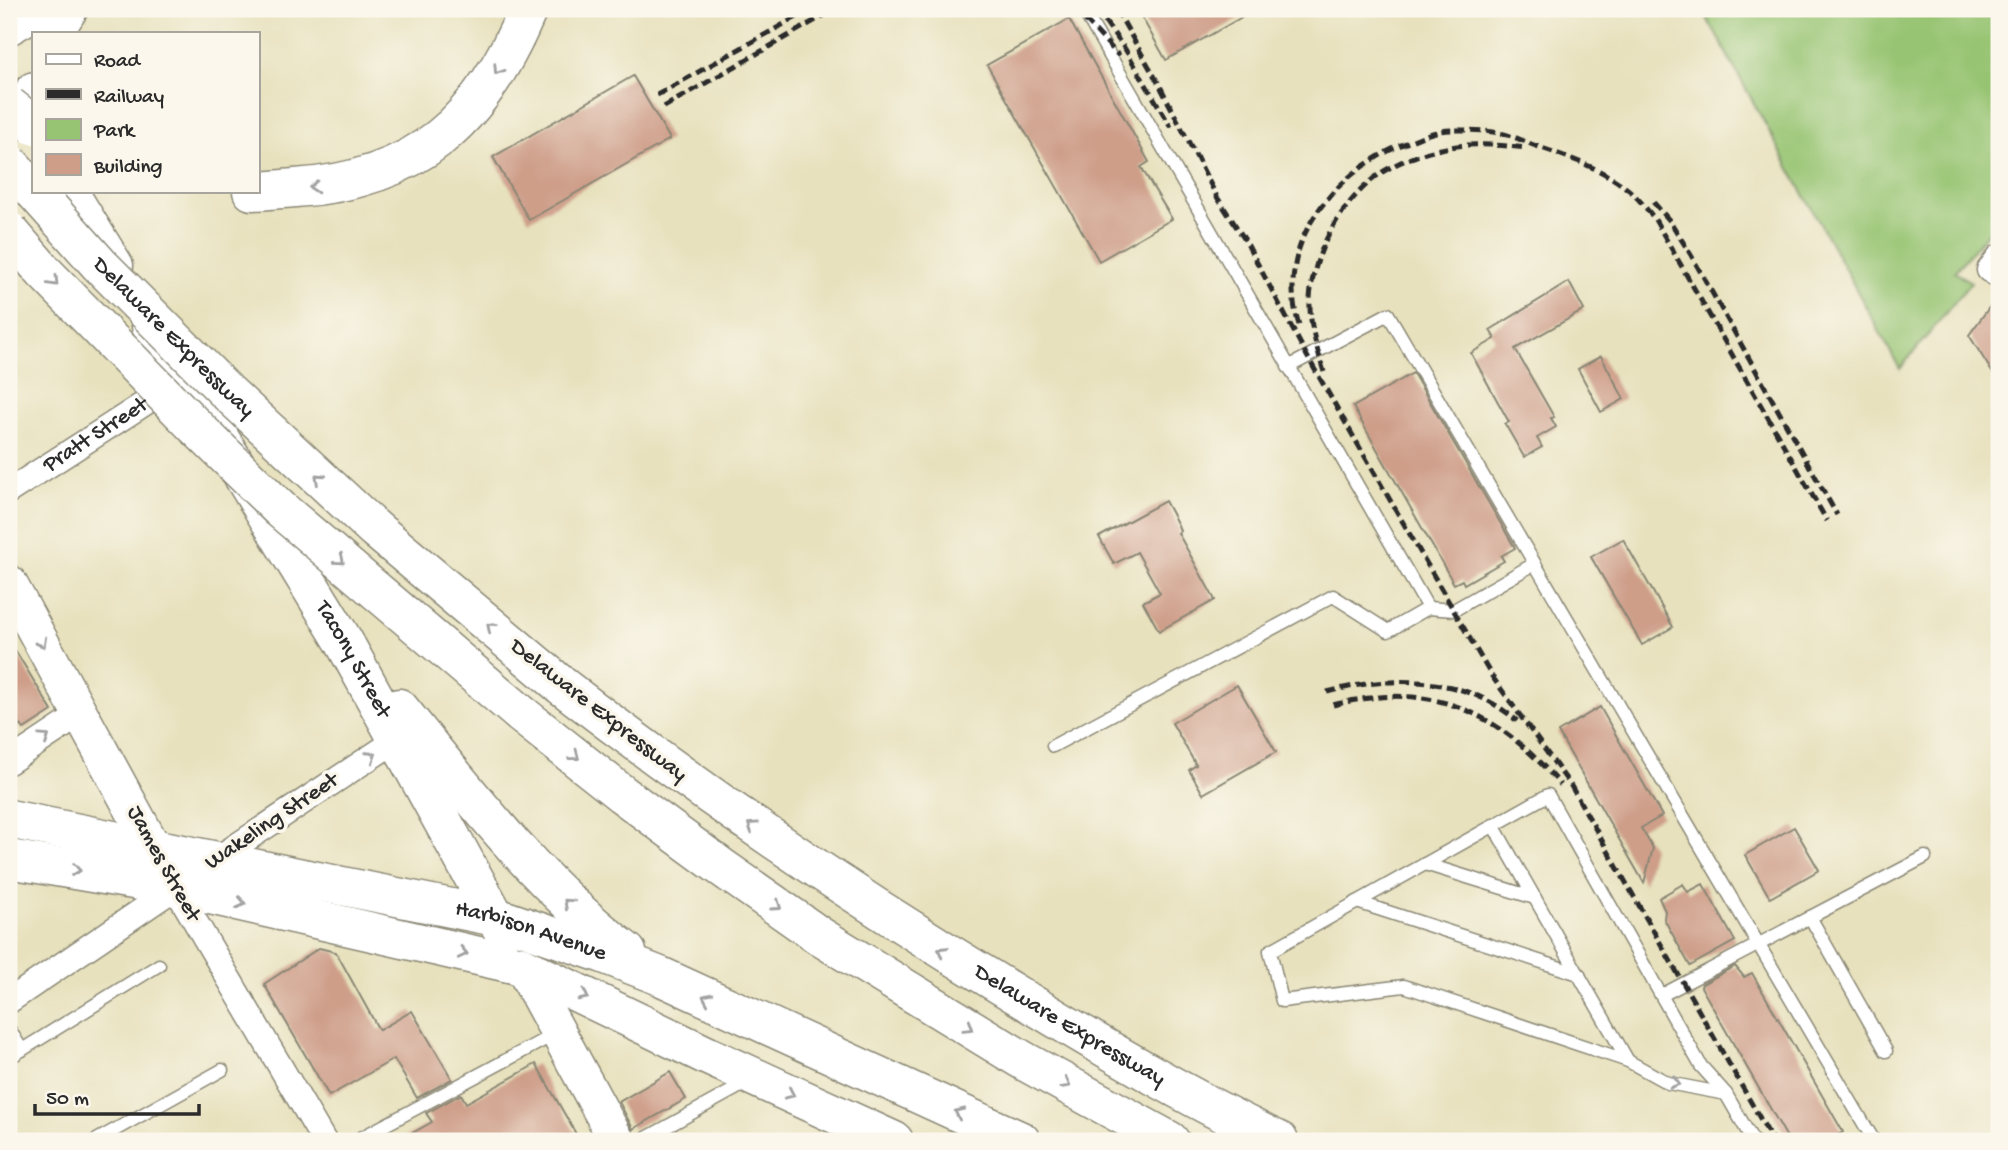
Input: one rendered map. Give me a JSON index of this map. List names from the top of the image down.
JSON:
{
  "streets": {
    "main road": [
      "Delaware Expressway",
      "Tacony Street",
      "James Street",
      "Harbison Avenue"
    ],
    "street": ["Pratt Street", "Wakeling Street"]
  },
  "crossings": [
    ["Pratt Street", "Tacony Street"],
    ["Tacony Street", "Wakeling Street"],
    ["Tacony Street", "Harbison Avenue"],
    ["Wakeling Street", "James Street"],
    ["Wakeling Street", "Harbison Avenue"],
    ["James Street", "Harbison Avenue"]
  ],
  "one_way": ["Wakeling Street"],
  "legend": [
    "Road",
    "Railway",
    "Park",
    "Building"
  ],
  "scale_bar": "50 m"
}
